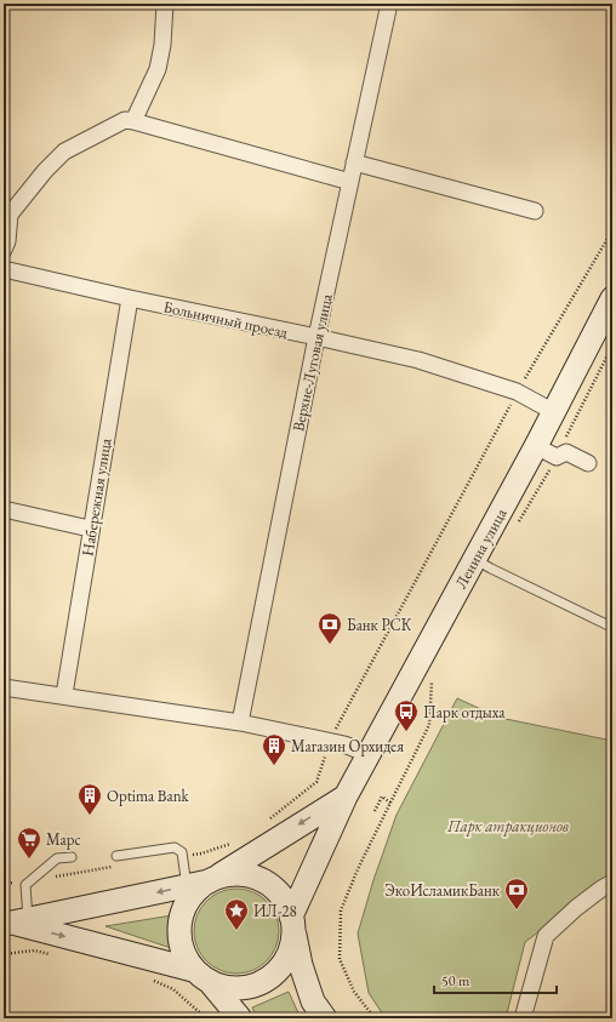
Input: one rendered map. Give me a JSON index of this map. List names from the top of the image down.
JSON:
{
  "streets": {
    "main road": ["Ленина улица"],
    "street": ["Больничный проезд", "Верхне-Луговая улица", "Набережная улица"]
  },
  "crossings": [
    ["Больничный проезд", "Верхне-Луговая улица"],
    ["Больничный проезд", "Набережная улица"],
    ["Больничный проезд", "Ленина улица"]
  ],
  "parks": ["Парк атракционов"],
  "places": {
    "bank": ["Банк РСК", "ЭкоИсламикБанк"],
    "bus stop": ["Парк отдыха"],
    "building": ["Магазин Орхидея", "Optima Bank"],
    "supermarket": ["Марс"],
    "place": ["ИЛ-28"]
  },
  "scale_bar": "50 m"
}
